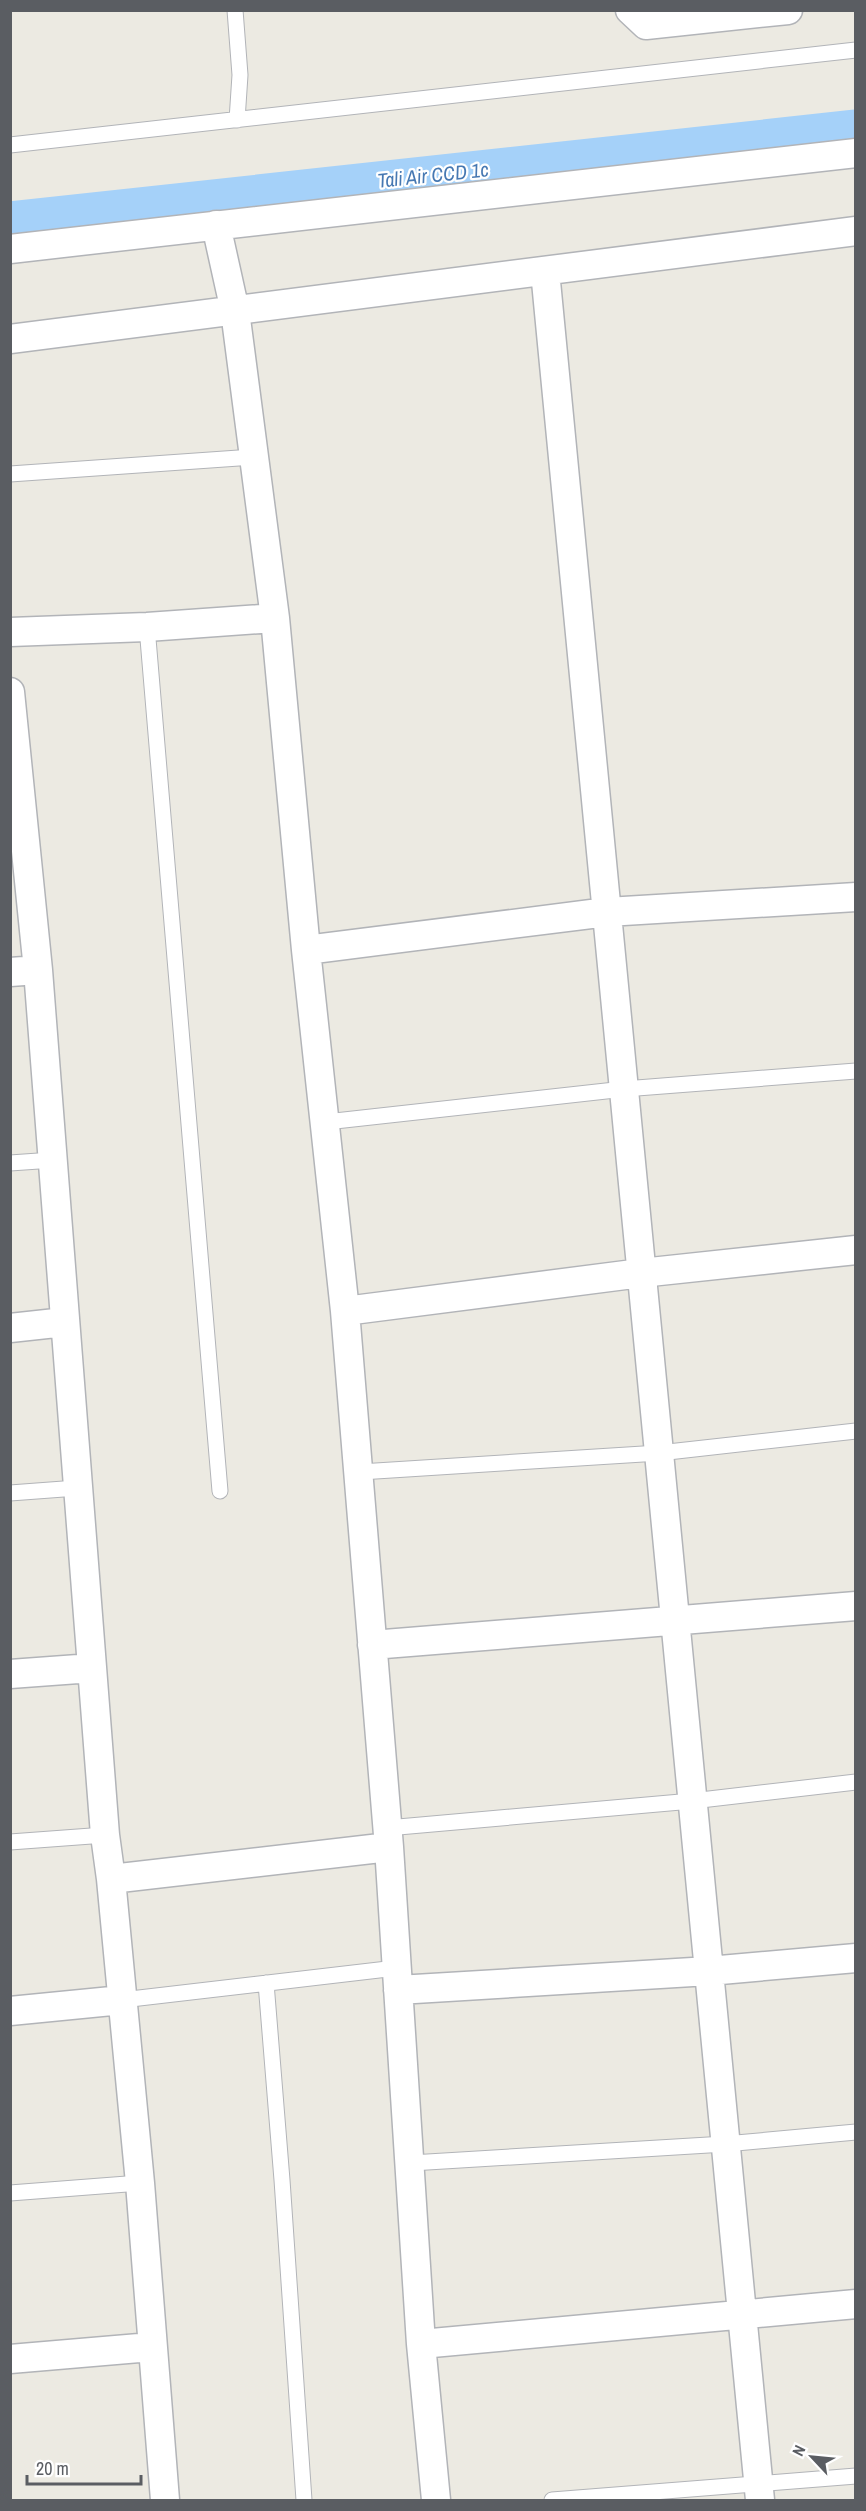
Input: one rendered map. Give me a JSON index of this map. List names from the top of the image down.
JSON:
{
  "water": ["Tali Air CCD 1c"],
  "scale_bar": "20 m",
  "north": "top left"
}
